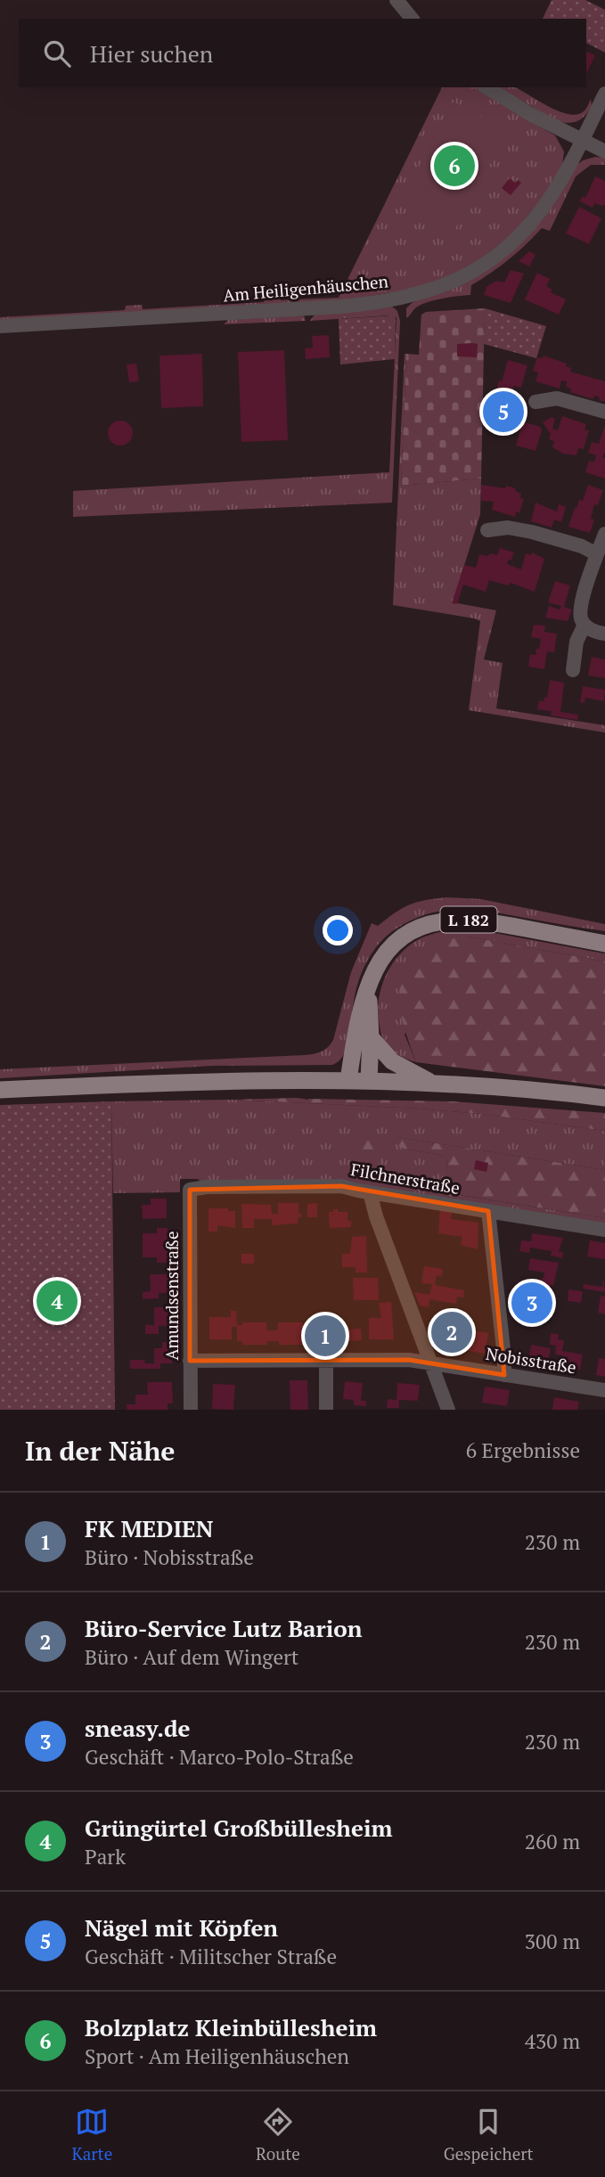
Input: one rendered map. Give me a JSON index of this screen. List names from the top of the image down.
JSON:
{
  "streets": {
    "main road": ["L 182"],
    "street": [
      "Am Heiligenhäuschen",
      "Filchnerstraße",
      "Amundsenstraße",
      "Nobisstraße"
    ]
  },
  "crossings": [
    ["Filchnerstraße", "Amundsenstraße"],
    ["Amundsenstraße", "Nobisstraße"]
  ],
  "page": {
    "search": "Hier suchen",
    "pins": [
      "6",
      "5",
      "4",
      "3",
      "2",
      "1"
    ],
    "heading": ["In der Nähe", "6 Ergebnisse"],
    "list": [
      {
        "mark": "1",
        "name": "FK MEDIEN",
        "note": "Büro · Nobisstraße",
        "value": "230 m"
      },
      {
        "mark": "2",
        "name": "Büro-Service Lutz Barion",
        "note": "Büro · Auf dem Wingert",
        "value": "230 m"
      },
      {
        "mark": "3",
        "name": "sneasy.de",
        "note": "Geschäft · Marco-Polo-Straße",
        "value": "230 m"
      },
      {
        "mark": "4",
        "name": "Grüngürtel Großbüllesheim",
        "note": "Park",
        "value": "260 m"
      },
      {
        "mark": "5",
        "name": "Nägel mit Köpfen",
        "note": "Geschäft · Militscher Straße",
        "value": "300 m"
      },
      {
        "mark": "6",
        "name": "Bolzplatz Kleinbüllesheim",
        "note": "Sport · Am Heiligenhäuschen",
        "value": "430 m"
      }
    ],
    "nav": ["Karte", "Route", "Gespeichert"]
  }
}
